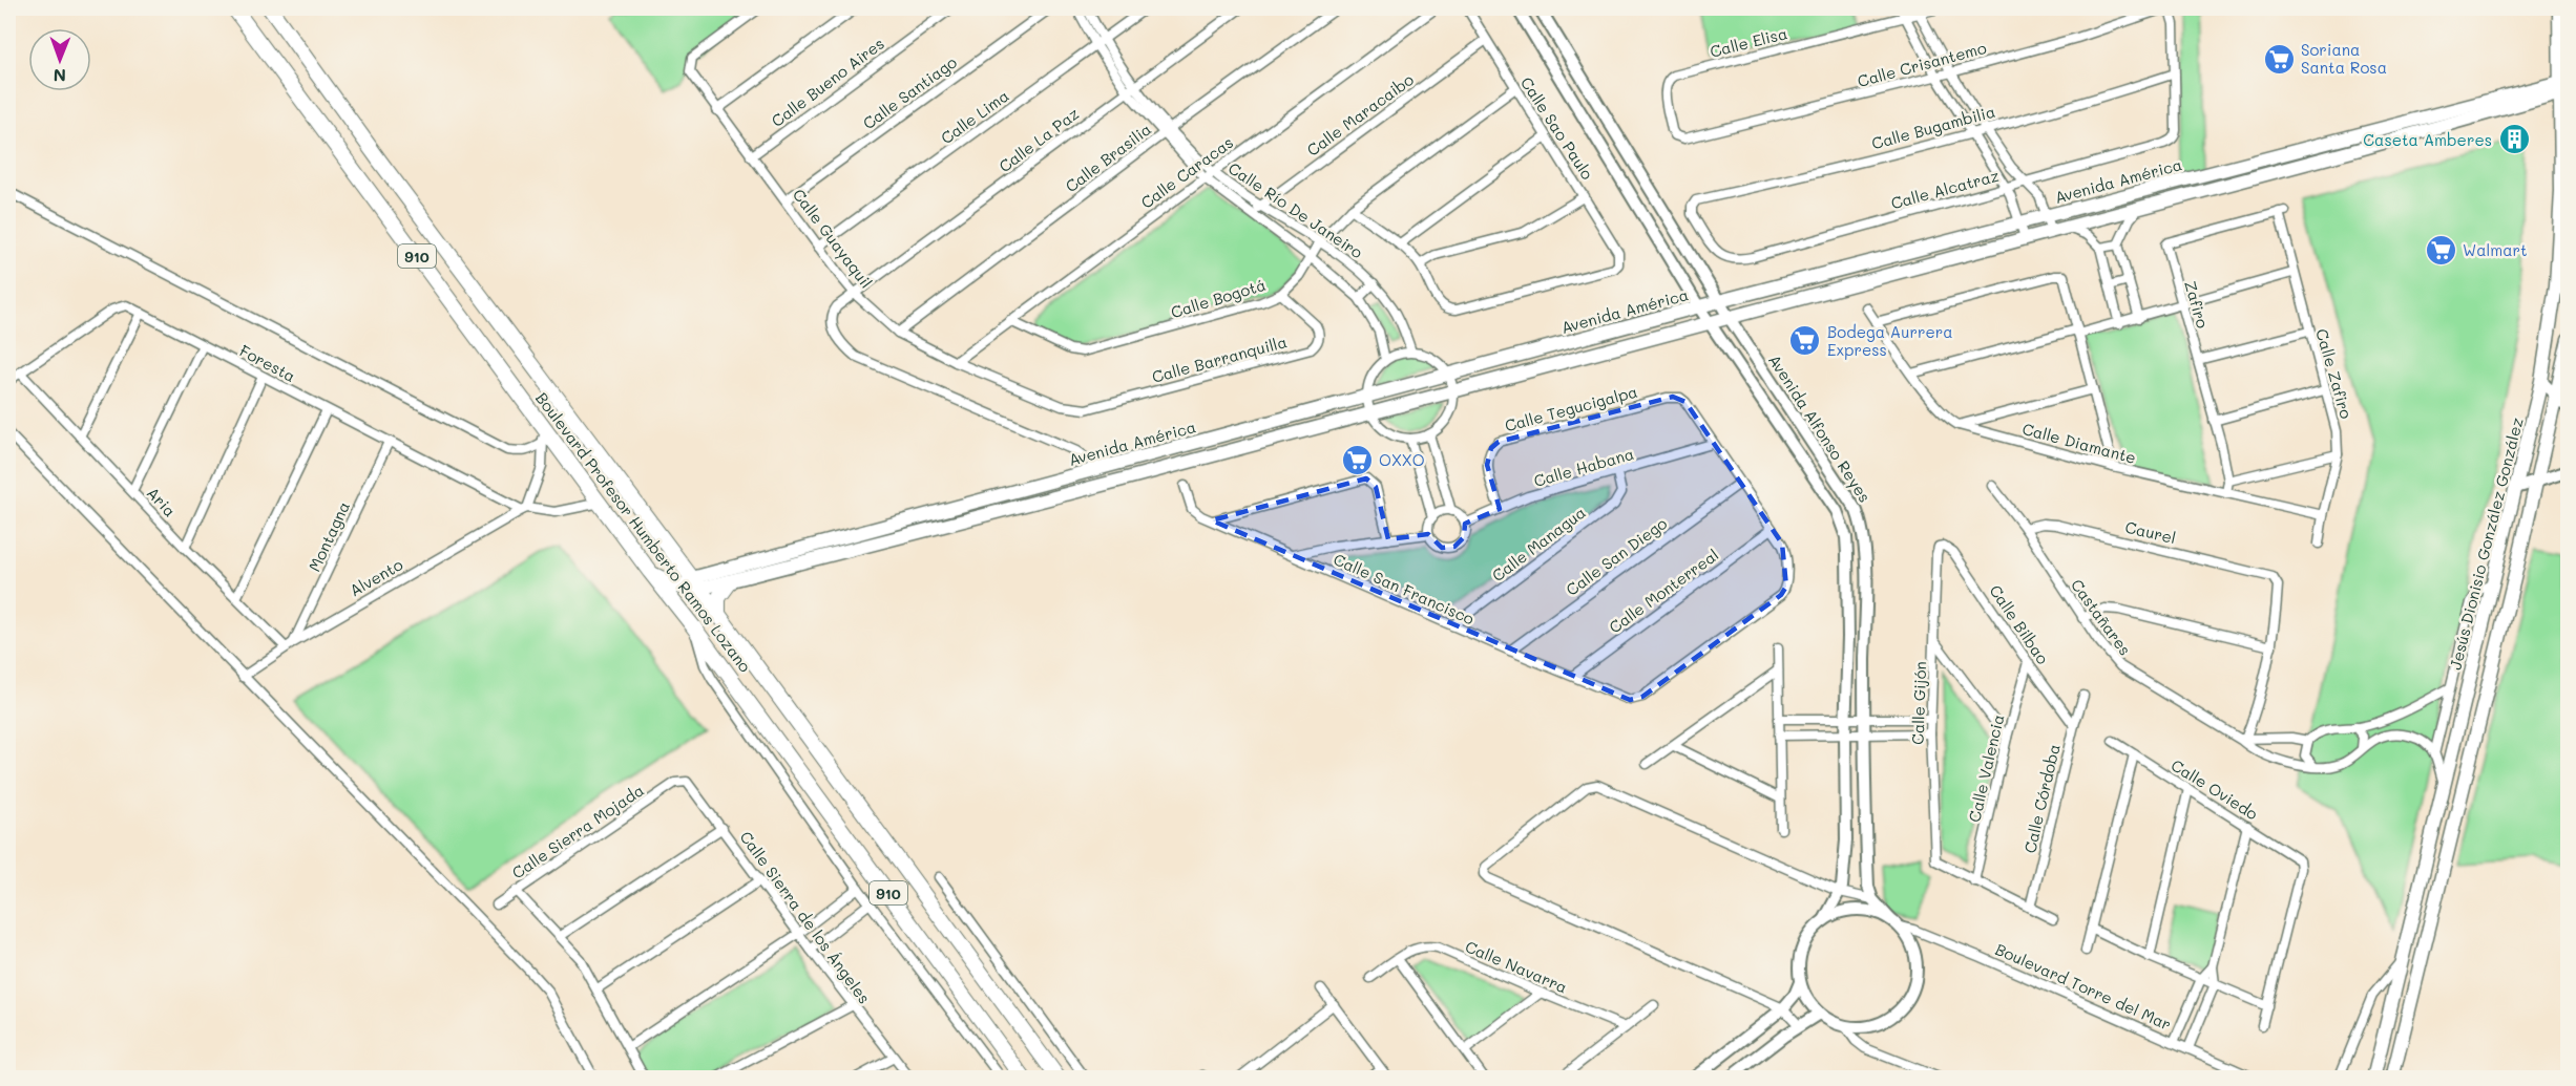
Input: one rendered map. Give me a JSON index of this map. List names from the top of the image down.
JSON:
{
  "streets": {
    "main road": [
      "Avenida América",
      "910",
      "Boulevard Profesor Humberto Ramos Lozano",
      "Jesús Dionisio González González"
    ],
    "street": [
      "Calle Elisa",
      "Calle Crisantemo",
      "Calle Bueno Aires",
      "Calle Santiago",
      "Calle Maracaibo",
      "Calle Lima",
      "Calle Bugambilia",
      "Calle Sao Paulo",
      "Calle La Paz",
      "Calle Brasilia",
      "Calle Caracas",
      "Calle Alcatraz",
      "Calle Río De Janeiro",
      "Calle Guayaquil",
      "Calle Bogotá",
      "Zafiro",
      "Calle Barranquilla",
      "Foresta",
      "Calle Zafiro",
      "Calle Tegucigalpa",
      "Avenida Alfonso Reyes",
      "Calle Diamante",
      "Calle Habana",
      "Aria",
      "Caurel",
      "Montagna",
      "Calle Managua",
      "Calle San Diego",
      "Alvento",
      "Calle San Francisco",
      "Calle Monterreal",
      "Castañares",
      "Calle Bilbao",
      "Calle Gijón",
      "Calle Valencia",
      "Calle Oviedo",
      "Calle Córdoba",
      "Calle Sierra Mojada",
      "Calle Sierra de los Ángeles",
      "Calle Navarra",
      "Boulevard Torre del Mar"
    ]
  },
  "crossings": [
    ["Calle Elisa", "Calle Crisantemo"],
    ["Calle Bueno Aires", "Calle Guayaquil"],
    ["Calle Santiago", "Calle Guayaquil"],
    ["Calle Maracaibo", "Calle Sao Paulo"],
    ["Calle Maracaibo", "Calle Río De Janeiro"],
    ["Calle Lima", "Calle Río De Janeiro"],
    ["Calle Lima", "Calle Guayaquil"],
    ["Calle Bugambilia", "Calle Alcatraz"],
    ["Calle Sao Paulo", "Calle Bogotá"],
    ["Calle La Paz", "Avenida América"],
    ["Calle La Paz", "Calle Río De Janeiro"],
    ["Calle La Paz", "Calle Guayaquil"],
    ["Calle Brasilia", "Calle Río De Janeiro"],
    ["Calle Brasilia", "Calle Guayaquil"],
    ["Calle Caracas", "Calle Río De Janeiro"],
    ["Calle Caracas", "Calle Guayaquil"],
    ["Calle Caracas", "Calle Bogotá"],
    ["Avenida América", "Avenida Alfonso Reyes"],
    ["Avenida América", "Boulevard Profesor Humberto Ramos Lozano"],
    ["Avenida América", "Jesús Dionisio González González"],
    ["Calle Río De Janeiro", "Calle Bogotá"],
    ["Calle Guayaquil", "Calle Barranquilla"],
    ["Calle Bogotá", "Calle Barranquilla"],
    ["Zafiro", "Calle Zafiro"],
    ["Zafiro", "Calle Diamante"],
    ["Foresta", "Aria"],
    ["Foresta", "Montagna"],
    ["Foresta", "Alvento"],
    ["Calle Zafiro", "Calle Diamante"],
    ["Calle Tegucigalpa", "Calle Habana"],
    ["Avenida Alfonso Reyes", "Boulevard Torre del Mar"],
    ["Calle Habana", "Calle Managua"],
    ["Aria", "Montagna"],
    ["Aria", "Alvento"],
    ["Caurel", "Castañares"],
    ["Montagna", "Alvento"],
    ["Calle Managua", "Calle San Francisco"],
    ["Calle San Diego", "Calle San Francisco"],
    ["Calle San Francisco", "Calle Monterreal"],
    ["Calle Bilbao", "Calle Gijón"],
    ["Calle Bilbao", "Calle Valencia"],
    ["Calle Bilbao", "Calle Córdoba"],
    ["Calle Gijón", "Calle Valencia"],
    ["Calle Sierra Mojada", "Calle Sierra de los Ángeles"]
  ],
  "places": {
    "supermarket": [
      "Soriana Santa Rosa",
      "Walmart",
      "Bodega Aurrera Express",
      "OXXO"
    ],
    "building": ["Caseta Amberes"]
  },
  "north": "bottom"
}
